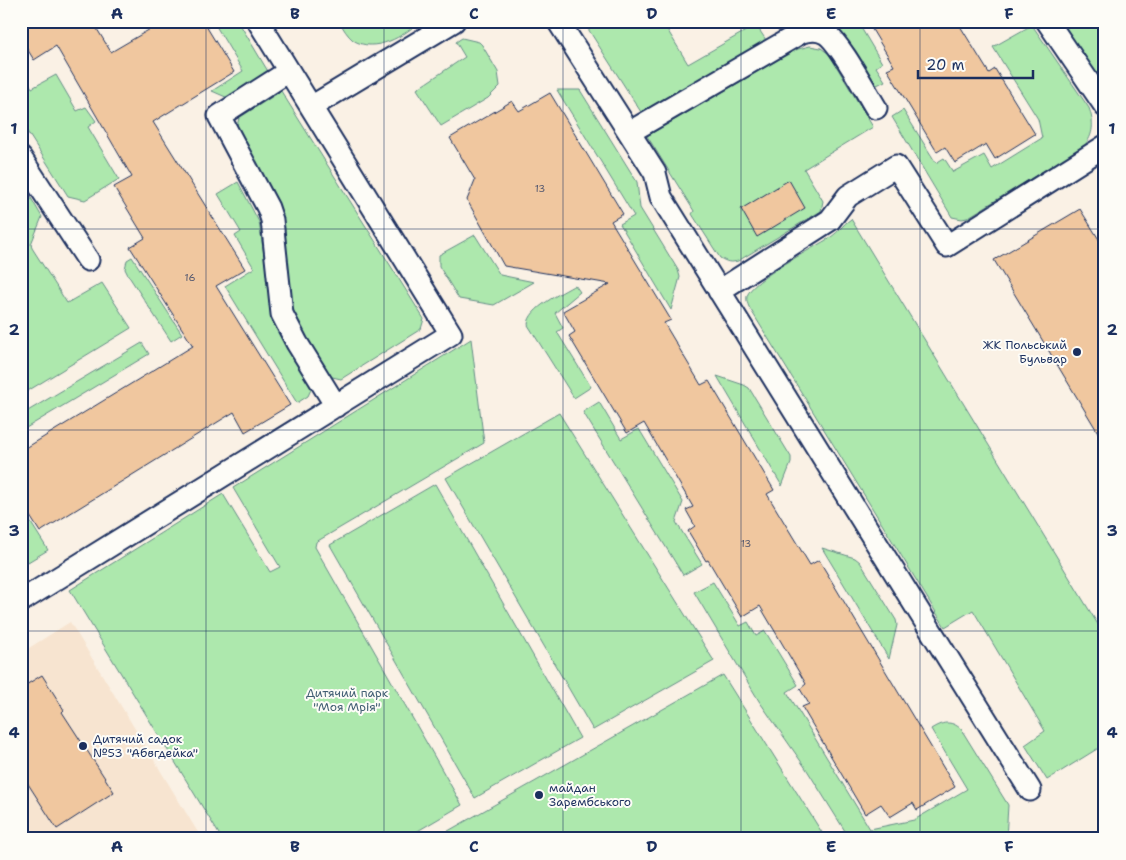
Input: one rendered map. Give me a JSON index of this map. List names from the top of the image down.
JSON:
{
  "parks": ["Дитячий парк \"Моя Мрія\""],
  "places": ["ЖК Польський Бульвар", "Дитячий садок №53 \"Абвгдейка\"", "майдан Зарембського"],
  "house_numbers": ["13", "16", "13"],
  "scale_bar": "20 m",
  "grid": {
    "columns": [
      "A",
      "B",
      "C",
      "D",
      "E",
      "F"
    ],
    "rows": [
      "1",
      "2",
      "3",
      "4"
    ]
  }
}
